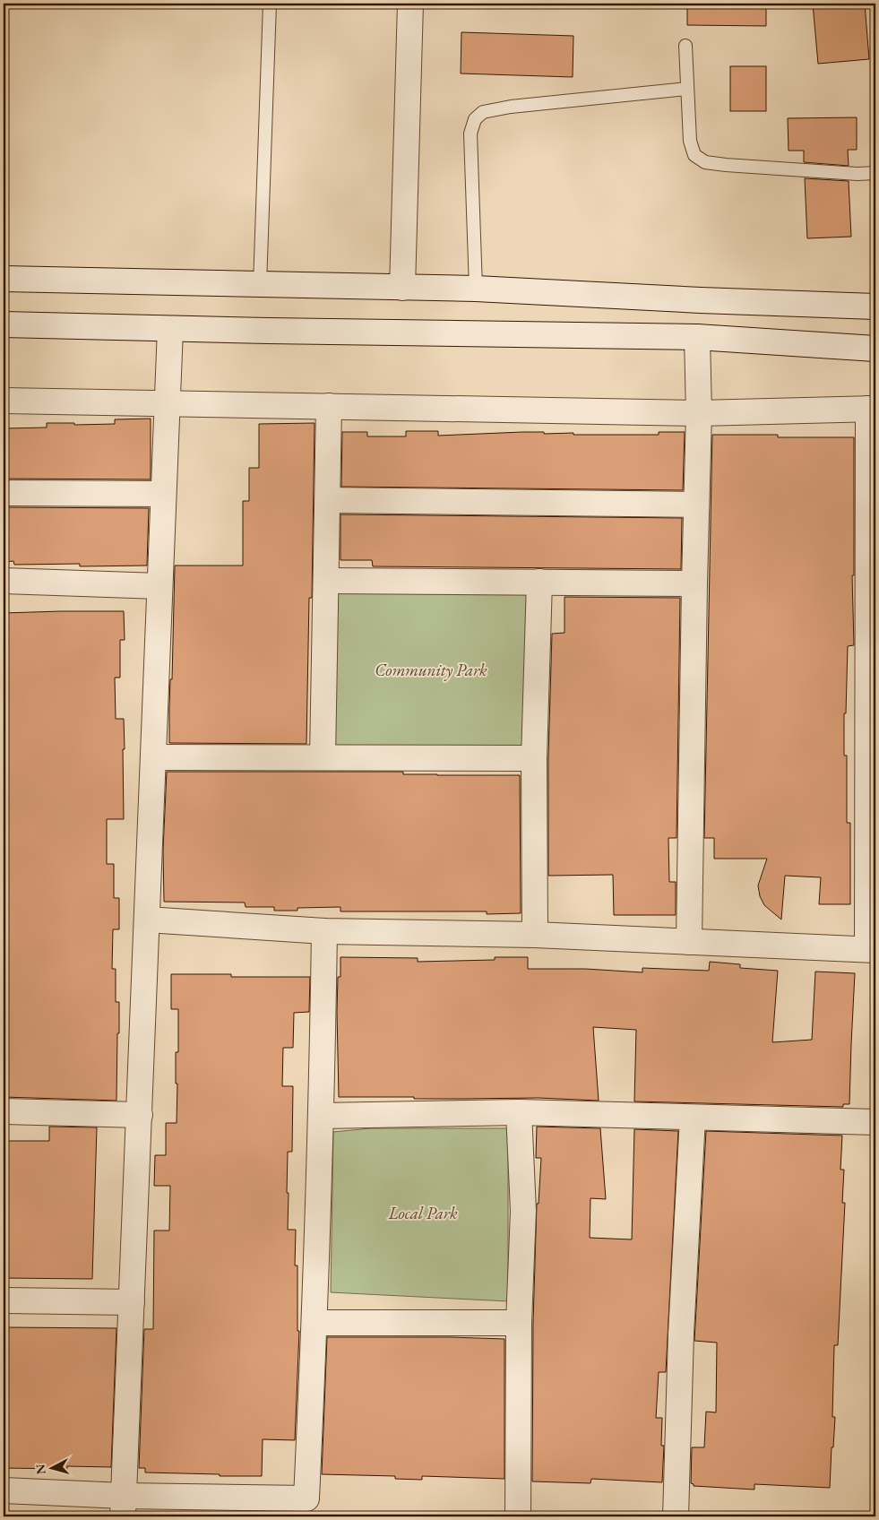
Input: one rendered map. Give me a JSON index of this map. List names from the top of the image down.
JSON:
{
  "parks": ["Community Park", "Local Park"],
  "north": "left"
}
